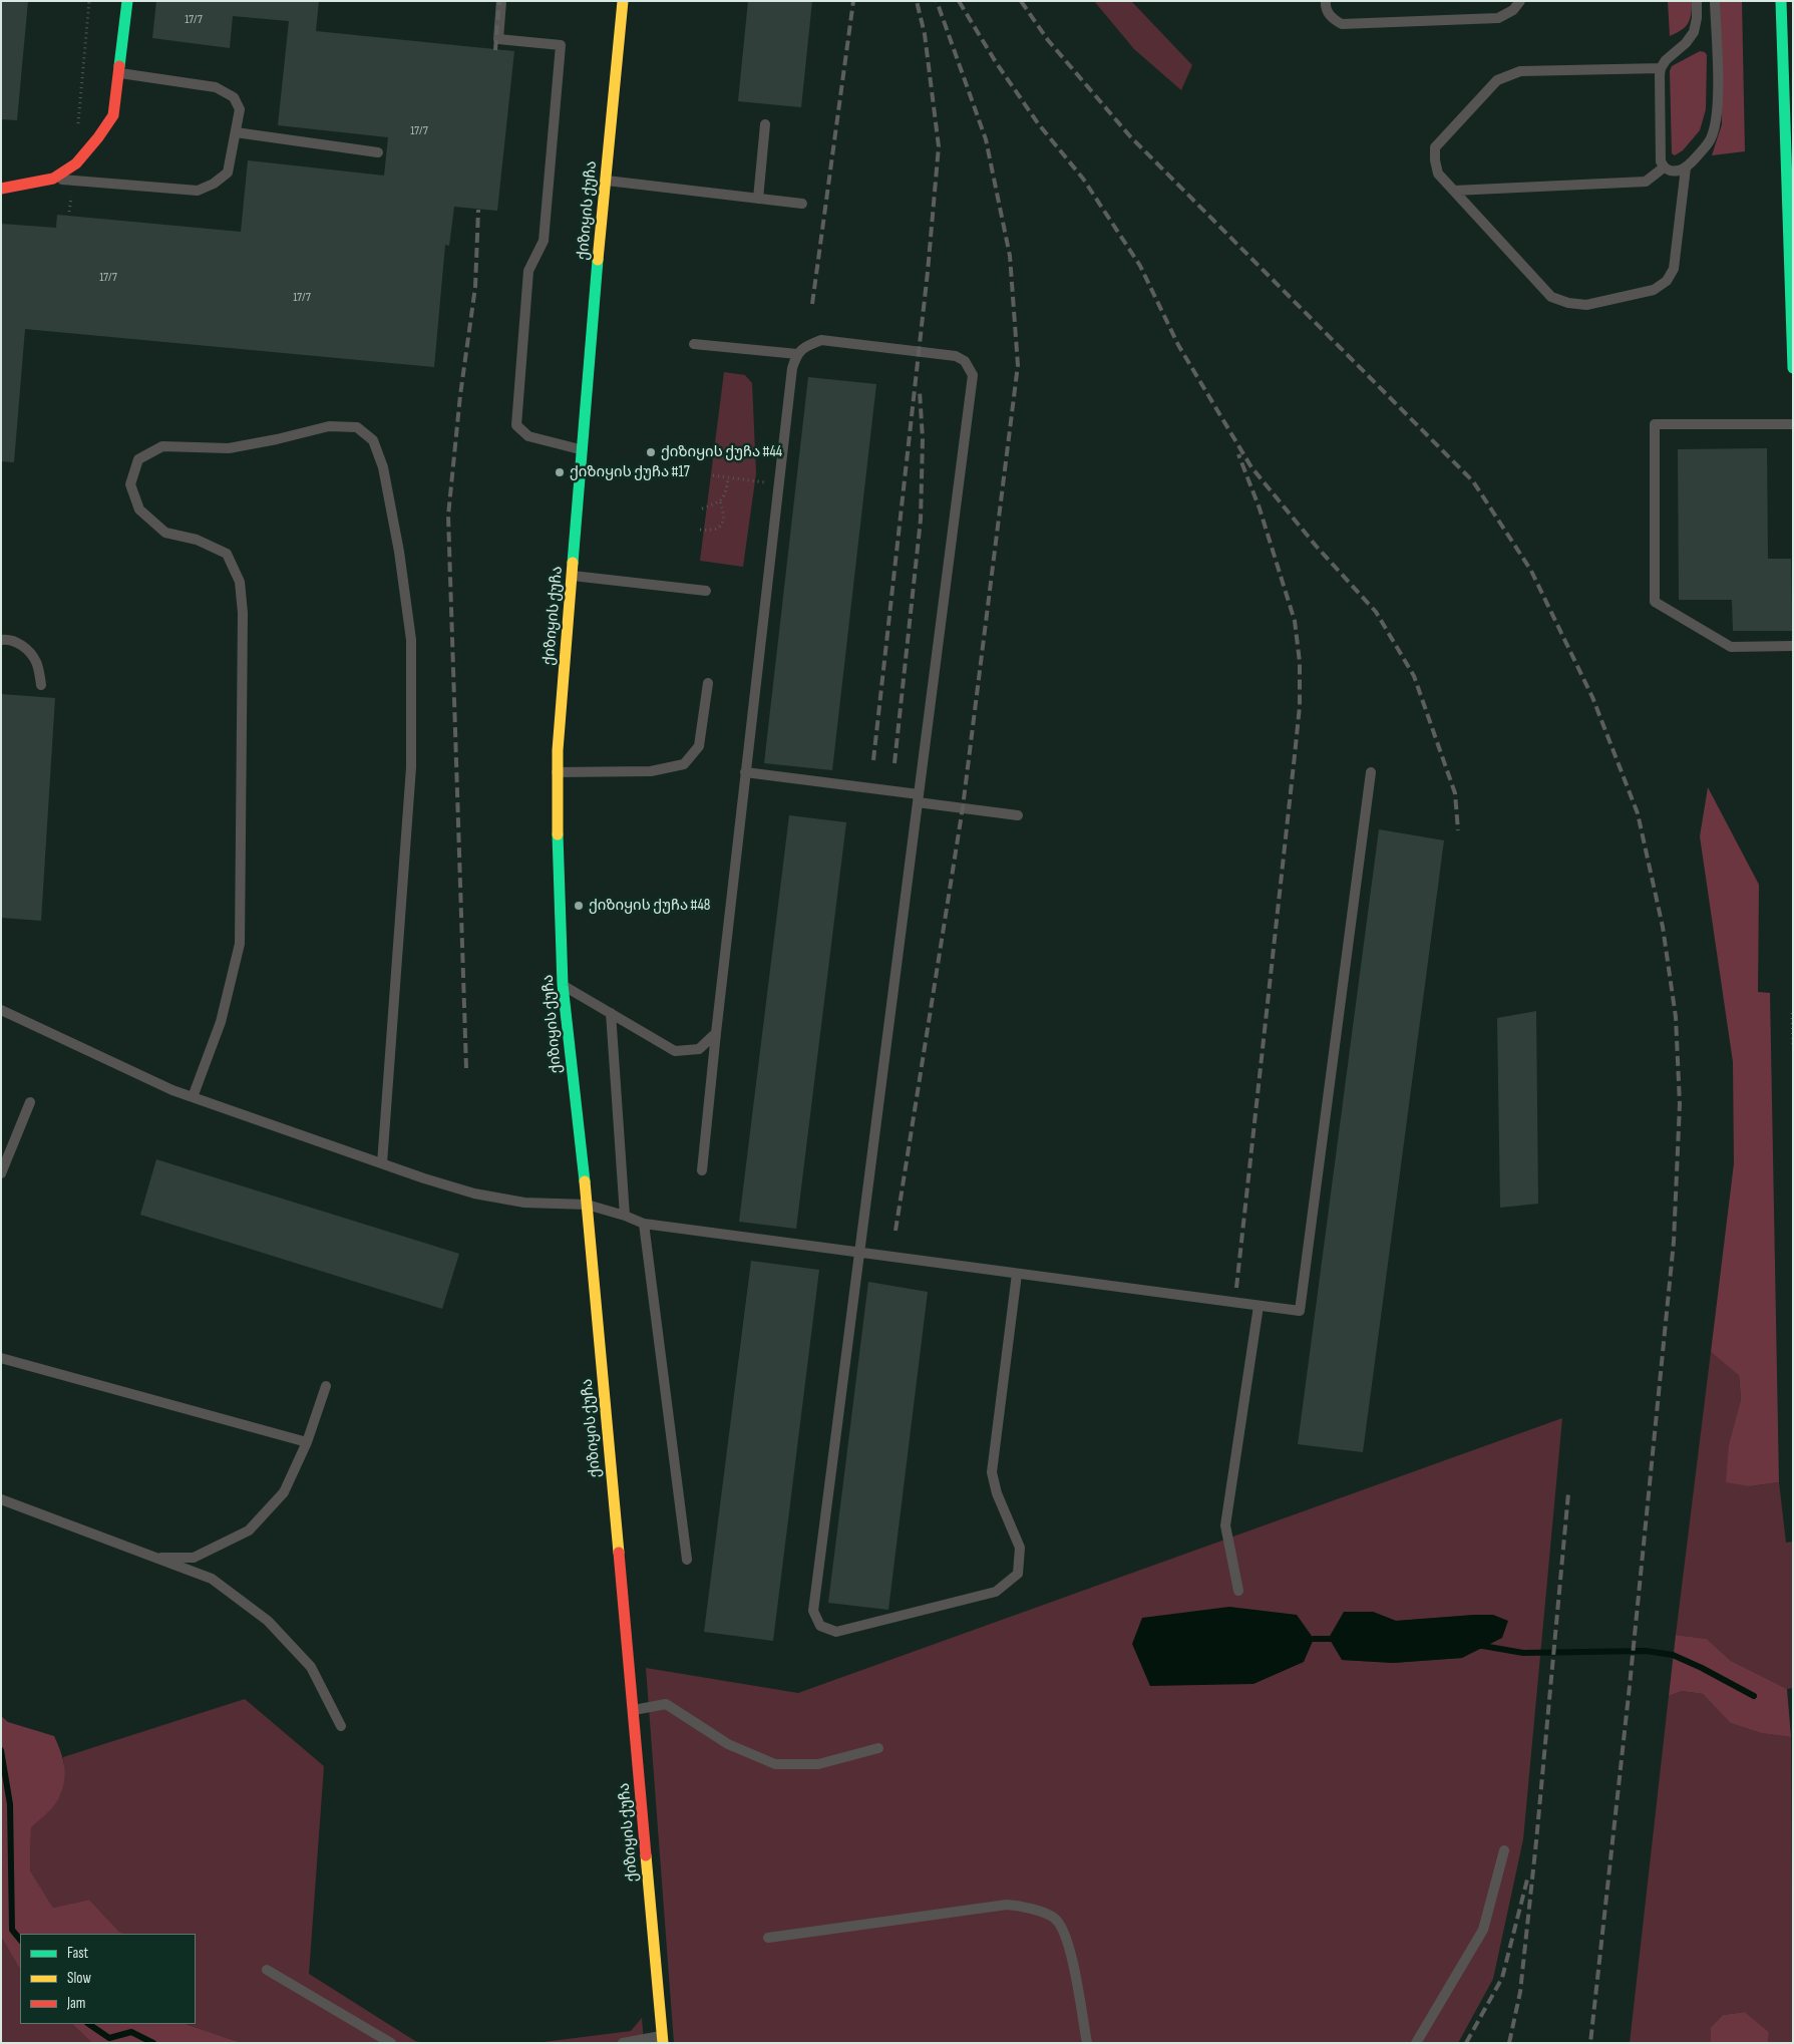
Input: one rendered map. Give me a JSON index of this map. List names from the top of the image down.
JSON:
{
  "streets": {
    "street": ["ქიზიყის ქუჩა"]
  },
  "places": ["ქიზიყის ქუჩა #44", "ქიზიყის ქუჩა #17", "ქიზიყის ქუჩა #48"],
  "house_numbers": [
    "17/7",
    "17/7",
    "17/7",
    "17/7"
  ],
  "legend": ["Fast", "Slow", "Jam"]
}
